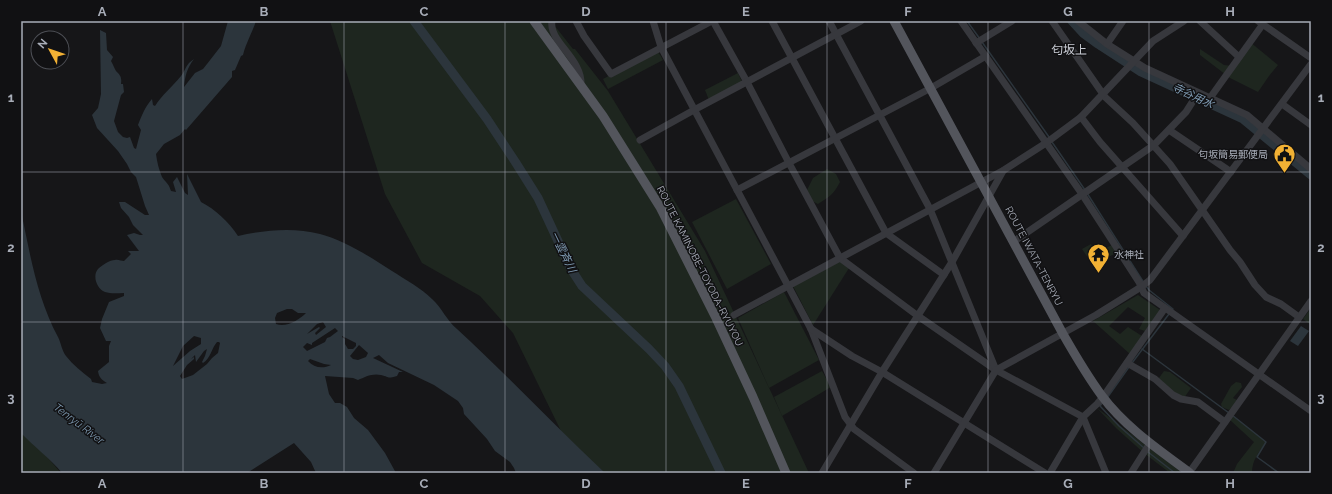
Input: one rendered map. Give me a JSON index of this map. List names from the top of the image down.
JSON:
{
  "streets": {
    "main road": ["ROUTE IWATA-TENRYU", "ROUTE KAMINOBE-TOYODA-RYUYOU"]
  },
  "districts": ["匂坂上"],
  "water": ["寺谷用水", "一雲斉川", "Tenryū River"],
  "places": {
    "public building": ["匂坂簡易郵便局"],
    "temple": ["水神社"]
  },
  "north": "top left",
  "grid": {
    "columns": [
      "A",
      "B",
      "C",
      "D",
      "E",
      "F",
      "G",
      "H"
    ],
    "rows": ["1", "2", "3"]
  }
}
